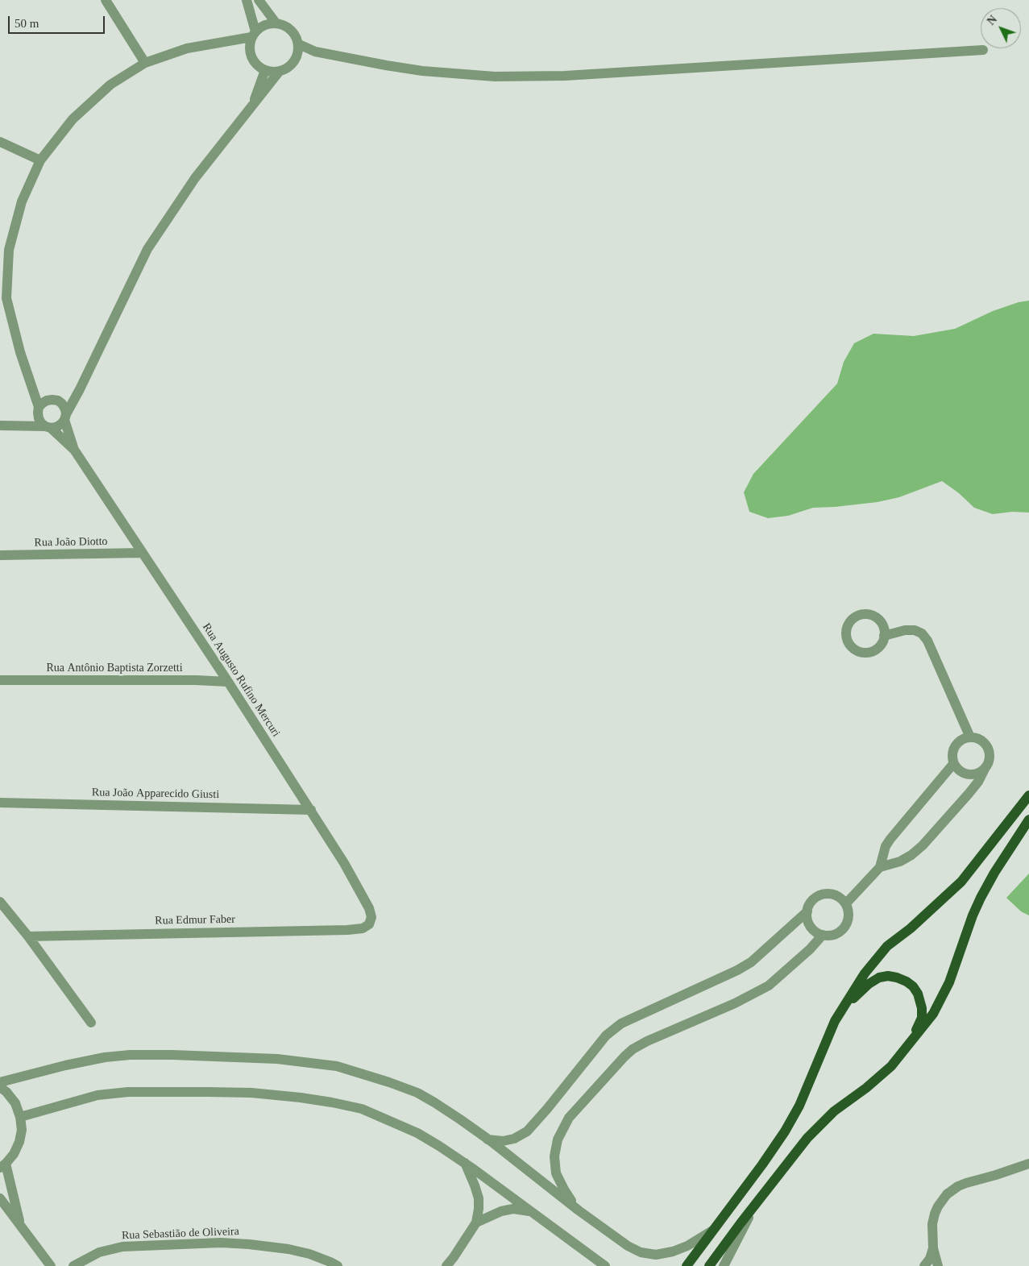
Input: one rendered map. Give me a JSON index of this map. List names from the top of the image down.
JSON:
{
  "streets": {
    "street": [
      "Rua João Diotto",
      "Rua Antônio Baptista Zorzetti",
      "Rua Augusto Rufino Mercuri",
      "Rua João Apparecido Giusti",
      "Rua Edmur Faber",
      "Rua Sebastião de Oliveira"
    ]
  },
  "crossings": [
    ["Rua João Diotto", "Rua Augusto Rufino Mercuri"],
    ["Rua Antônio Baptista Zorzetti", "Rua Augusto Rufino Mercuri"],
    ["Rua Augusto Rufino Mercuri", "Rua João Apparecido Giusti"],
    ["Rua Augusto Rufino Mercuri", "Rua Edmur Faber"]
  ],
  "scale_bar": "50 m",
  "north": "top left"
}
